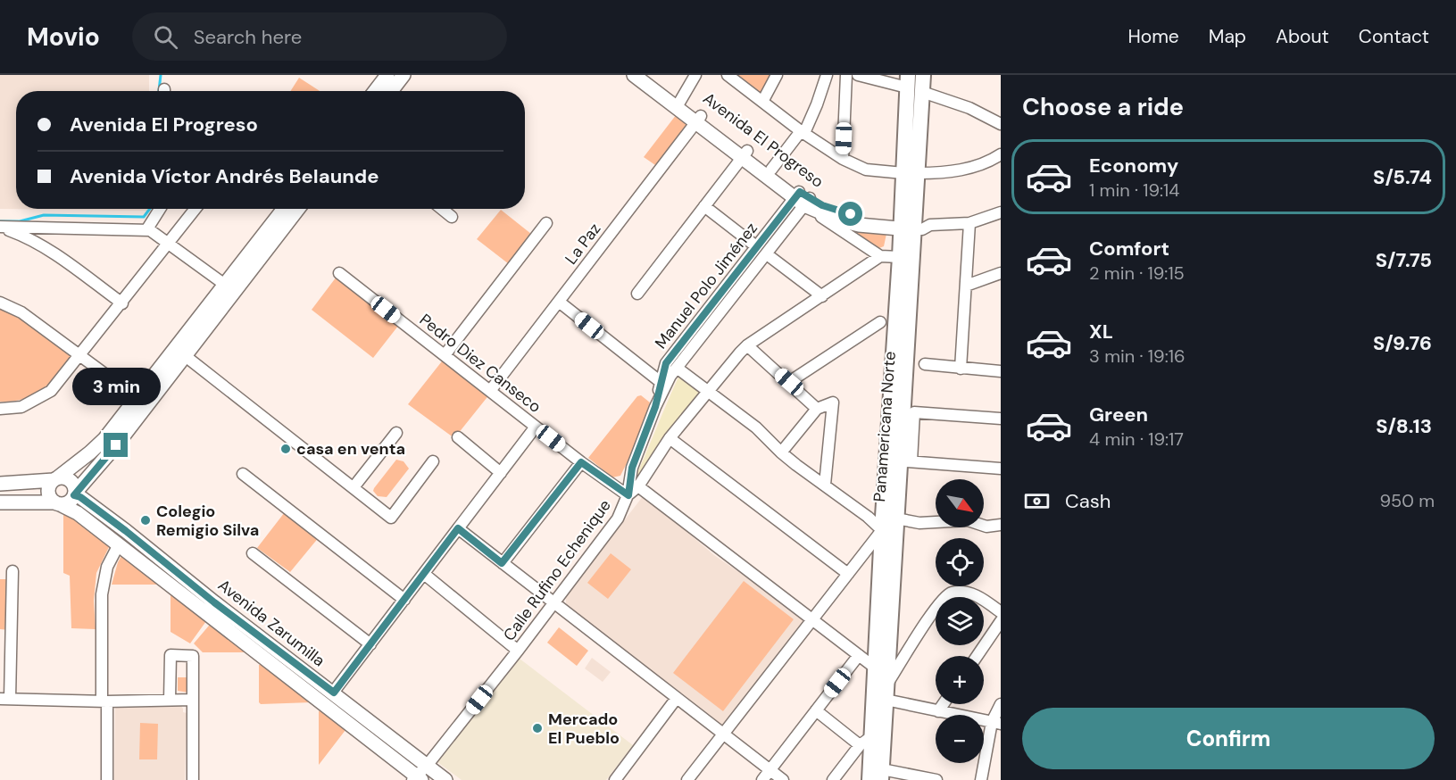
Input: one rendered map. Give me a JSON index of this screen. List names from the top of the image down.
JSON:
{
  "streets": {
    "highway": ["Panamericana Norte"],
    "main road": ["Avenida El Progreso", "Avenida Zarumilla"],
    "street": [
      "La Paz",
      "Manuel Polo Jiménez",
      "Pedro Diez Canseco",
      "Calle Rufino Echenique"
    ]
  },
  "crossings": [
    ["Avenida El Progreso", "La Paz"],
    ["Avenida El Progreso", "Manuel Polo Jiménez"],
    ["Avenida El Progreso", "Panamericana Norte"],
    ["Avenida El Progreso", "Calle Rufino Echenique"],
    ["La Paz", "Pedro Diez Canseco"],
    ["Manuel Polo Jiménez", "Pedro Diez Canseco"],
    ["Manuel Polo Jiménez", "Calle Rufino Echenique"],
    ["Pedro Diez Canseco", "Calle Rufino Echenique"],
    ["Calle Rufino Echenique", "Avenida Zarumilla"]
  ],
  "places": ["casa en venta", "Colegio Remigio Silva", "Mercado El Pueblo"],
  "north": "bottom right",
  "page": {
    "header": "Movio",
    "search": "Search here",
    "nav": [
      "Home",
      "Map",
      "About",
      "Contact"
    ],
    "heading": "Choose a ride",
    "banner": ["Avenida El Progreso", "Avenida Víctor Andrés Belaunde"],
    "list": [
      {
        "name": "Economy",
        "note": "1 min · 19:14",
        "value": "S/5.74"
      },
      {
        "name": "Comfort",
        "note": "2 min · 19:15",
        "value": "S/7.75"
      },
      {
        "name": "XL",
        "note": "3 min · 19:16",
        "value": "S/9.76"
      },
      {
        "name": "Green",
        "note": "4 min · 19:17",
        "value": "S/8.13"
      }
    ],
    "bubble": "3 min",
    "pay": ["Cash", "950 m"],
    "map_buttons": ["+", "−"],
    "buttons": "Confirm"
  }
}
